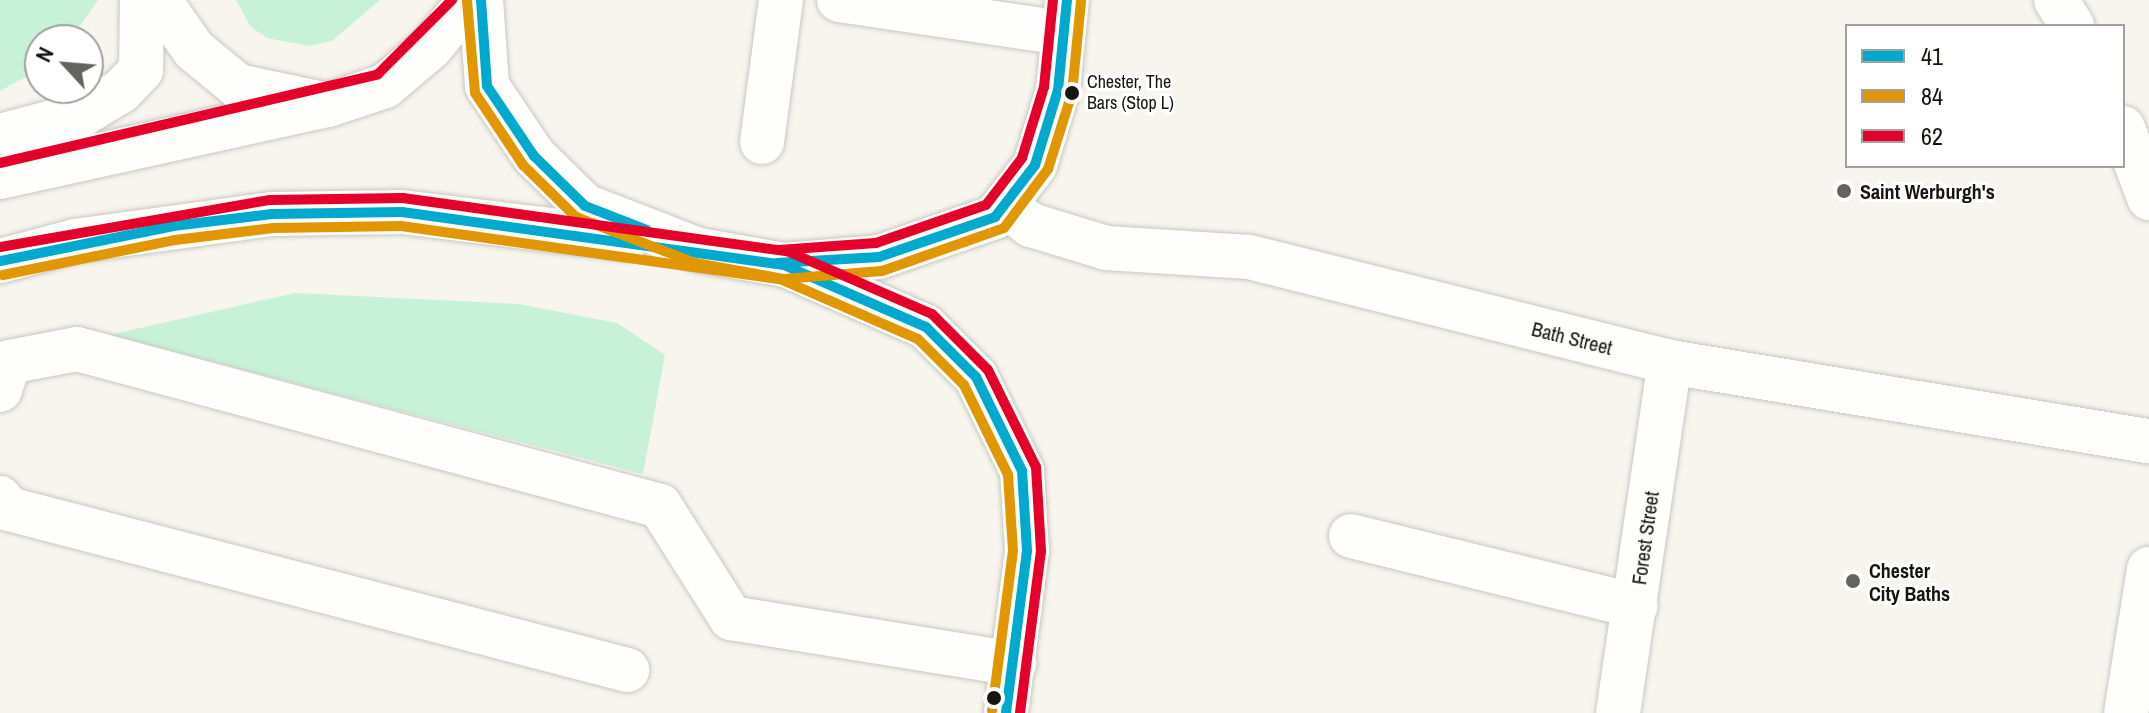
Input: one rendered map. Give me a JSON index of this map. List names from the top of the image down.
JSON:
{
  "streets": {
    "main road": ["Bath Street", "Forest Street"]
  },
  "crossings": [
    ["Bath Street", "Forest Street"]
  ],
  "places": ["Chester, The Bars (Stop L)", "Saint Werburgh's", "Chester City Baths"],
  "lines": ["transit line 41", "transit line 62", "transit line 84"],
  "legend": ["41", "84", "62"],
  "north": "top left"
}
